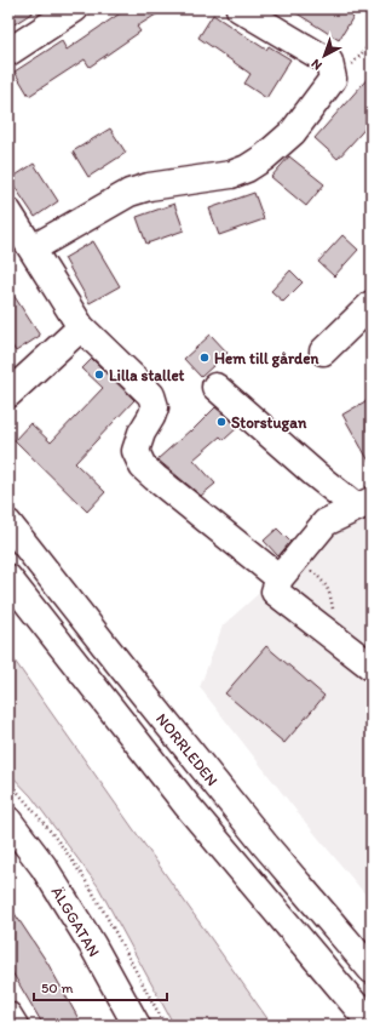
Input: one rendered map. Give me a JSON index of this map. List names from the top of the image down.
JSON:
{
  "streets": {
    "street": ["NORRLEDEN", "ÄLGGATAN"]
  },
  "places": ["Hem till gården", "Lilla stallet", "Storstugan"],
  "scale_bar": "50 m",
  "north": "bottom left"
}
